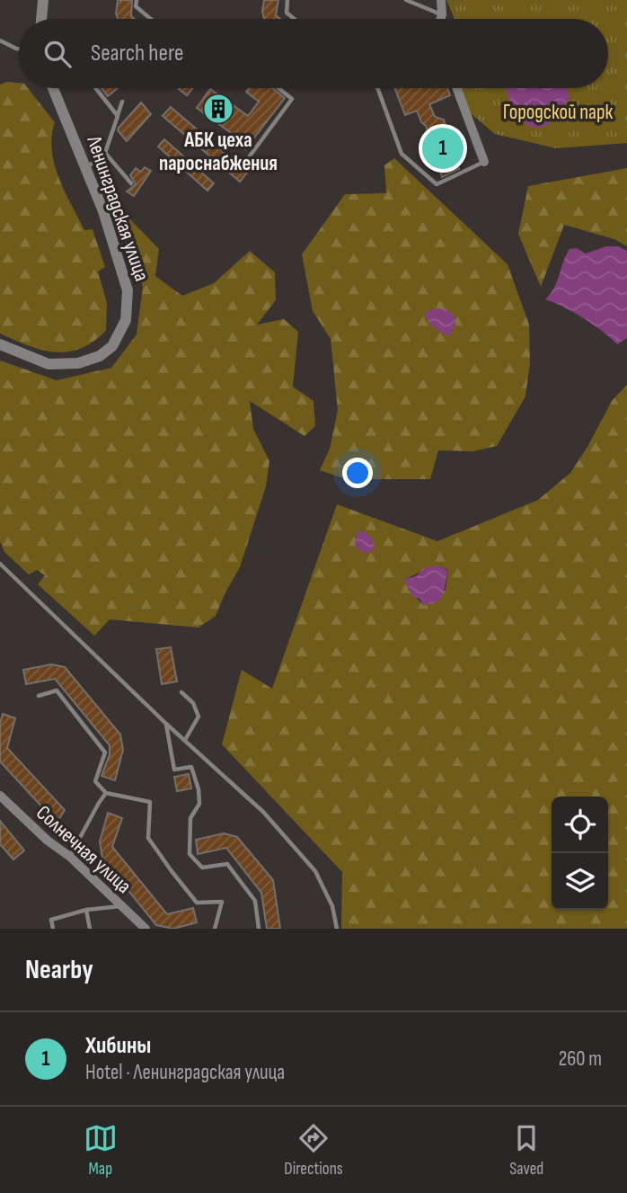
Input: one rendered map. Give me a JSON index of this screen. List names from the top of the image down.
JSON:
{
  "streets": {
    "street": ["Ленинградская улица", "Солнечная улица"]
  },
  "parks": ["Городской парк"],
  "places": {
    "building": ["АБК цеха пароснабжения"]
  },
  "page": {
    "search": "Search here",
    "pins": "1",
    "heading": "Nearby",
    "list": [
      {
        "mark": "1",
        "name": "Хибины",
        "note": "Hotel · Ленинградская улица",
        "value": "260 m"
      }
    ],
    "nav": ["Map", "Directions", "Saved"]
  }
}
